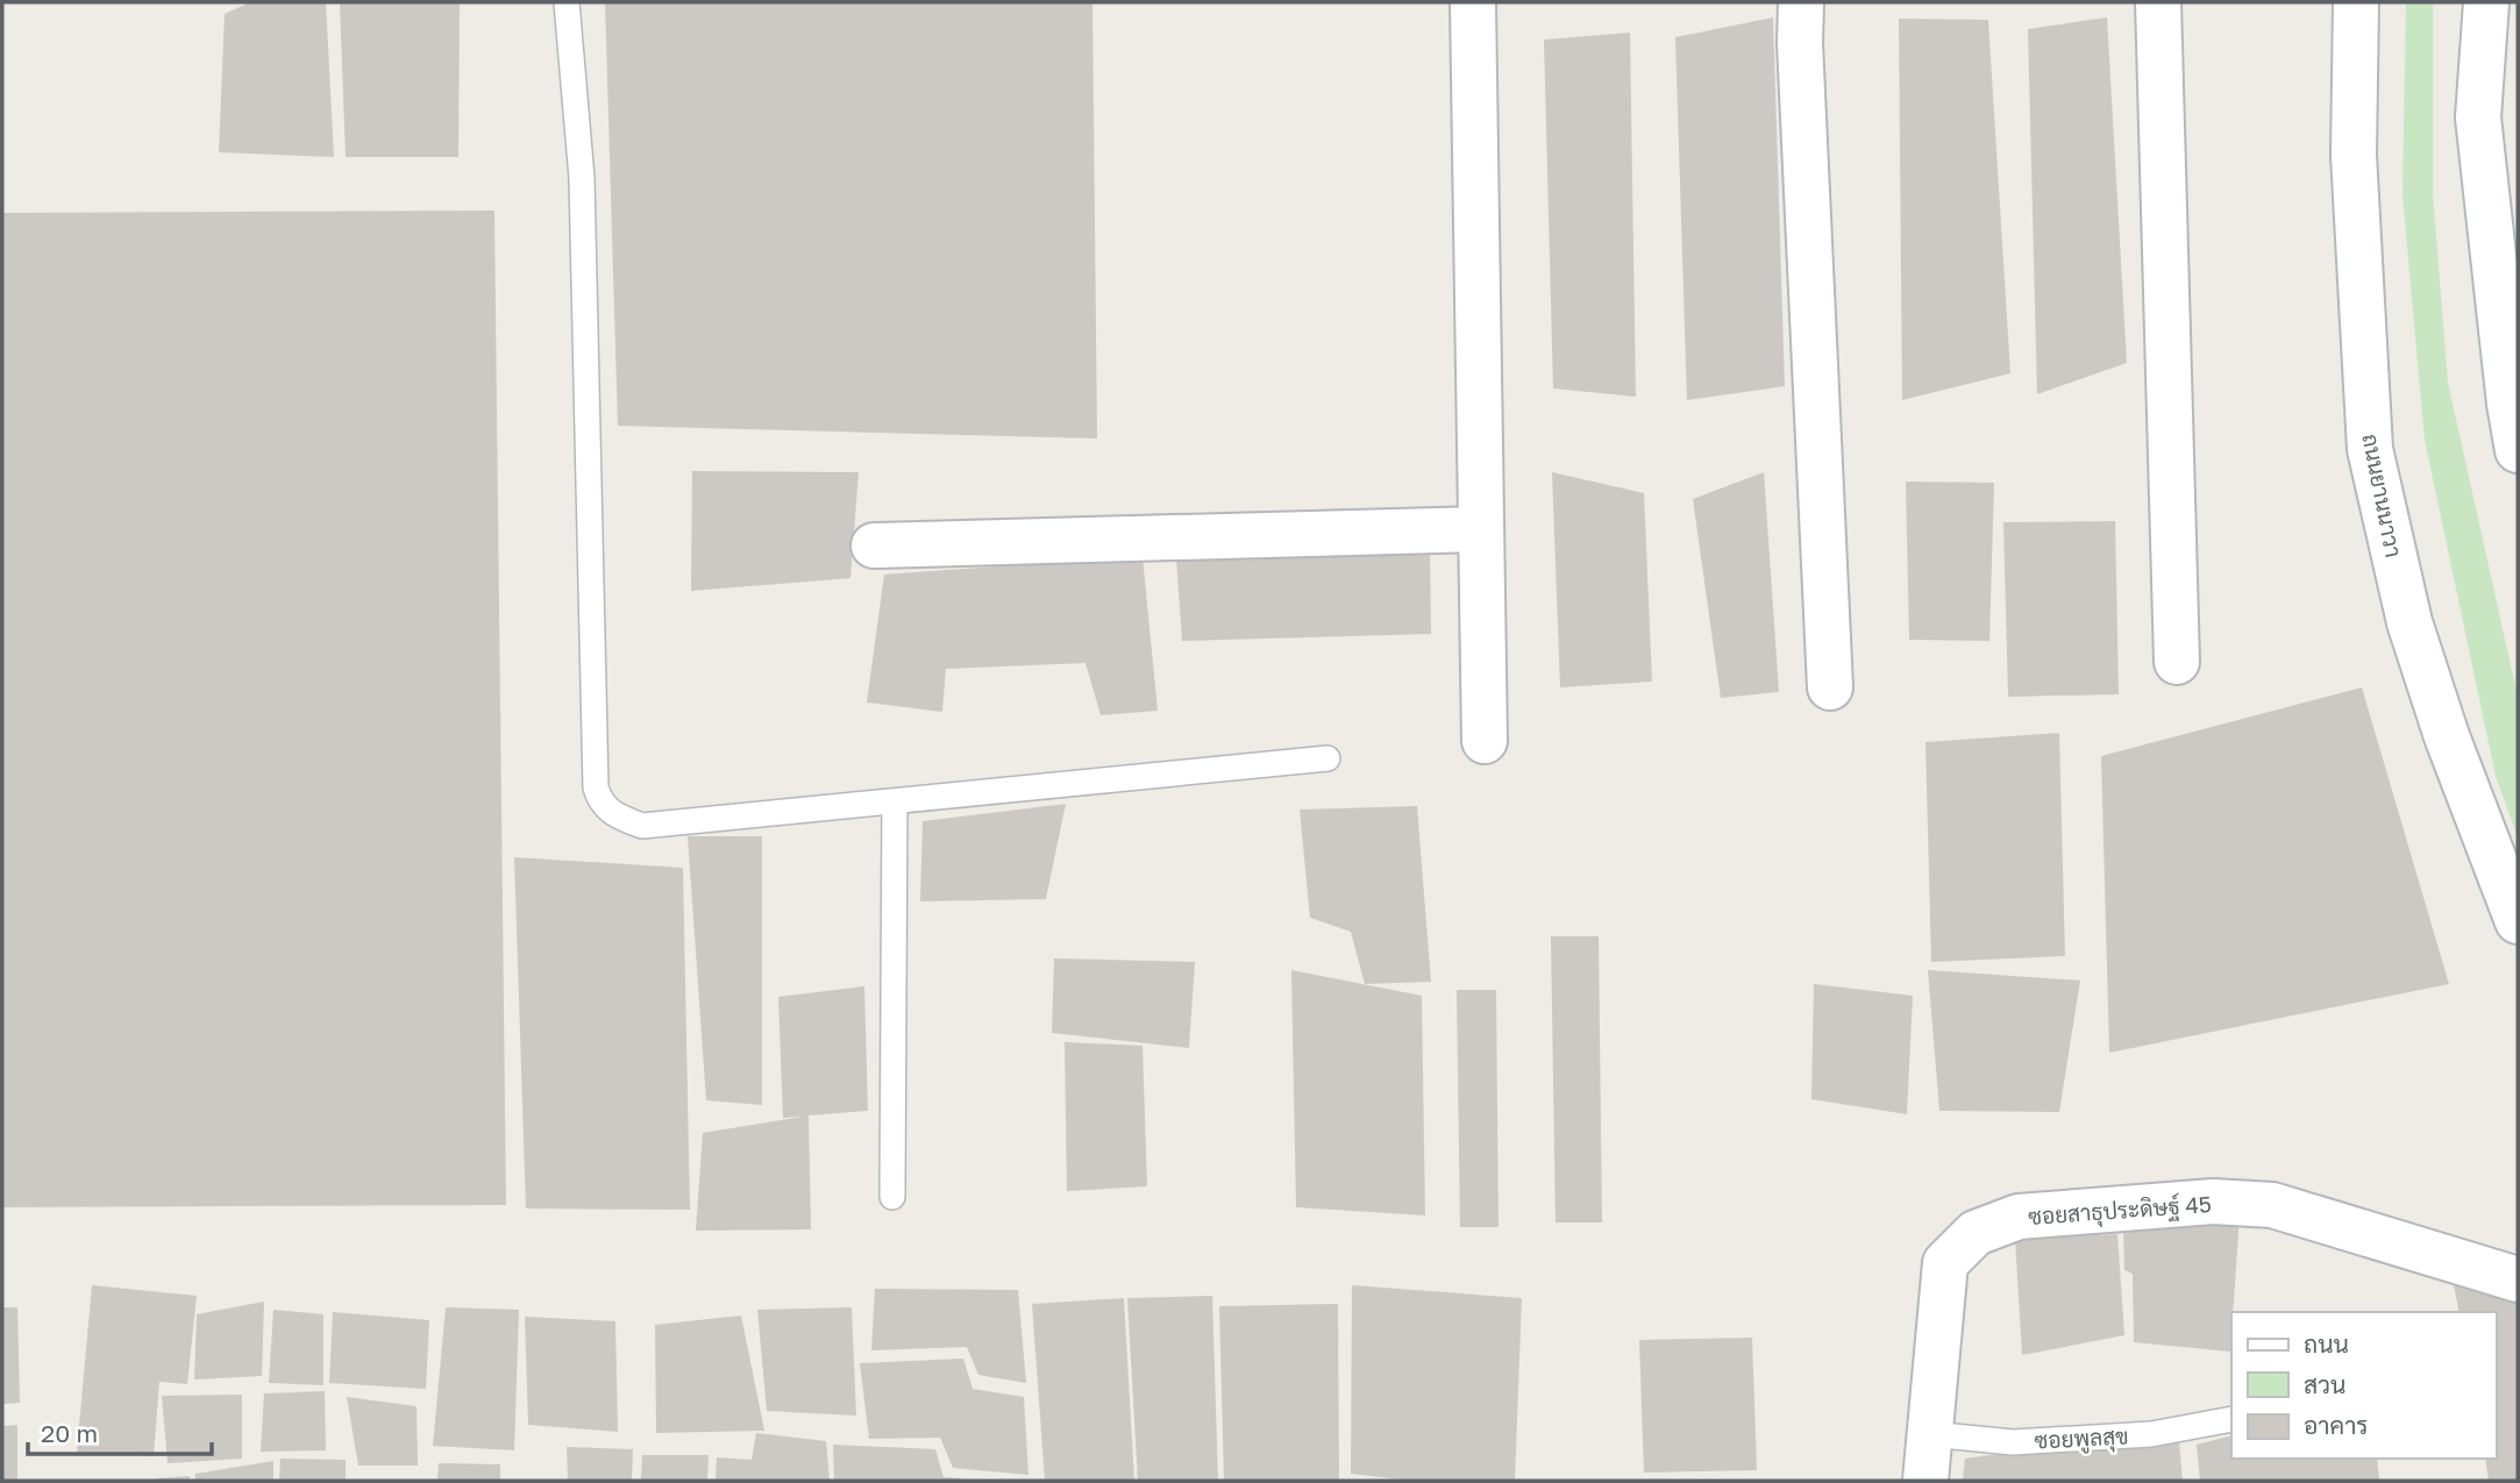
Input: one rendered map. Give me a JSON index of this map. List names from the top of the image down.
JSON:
{
  "streets": {
    "street": ["ถนนยานนาวา", "ซอยสาธุประดิษฐ์ 45"],
    "lane": ["ซอยพูลสุข"]
  },
  "crossings": [
    ["ซอยสาธุประดิษฐ์ 45", "ซอยพูลสุข"]
  ],
  "legend": ["ถนน", "สวน", "อาคาร"],
  "scale_bar": "20 m"
}
